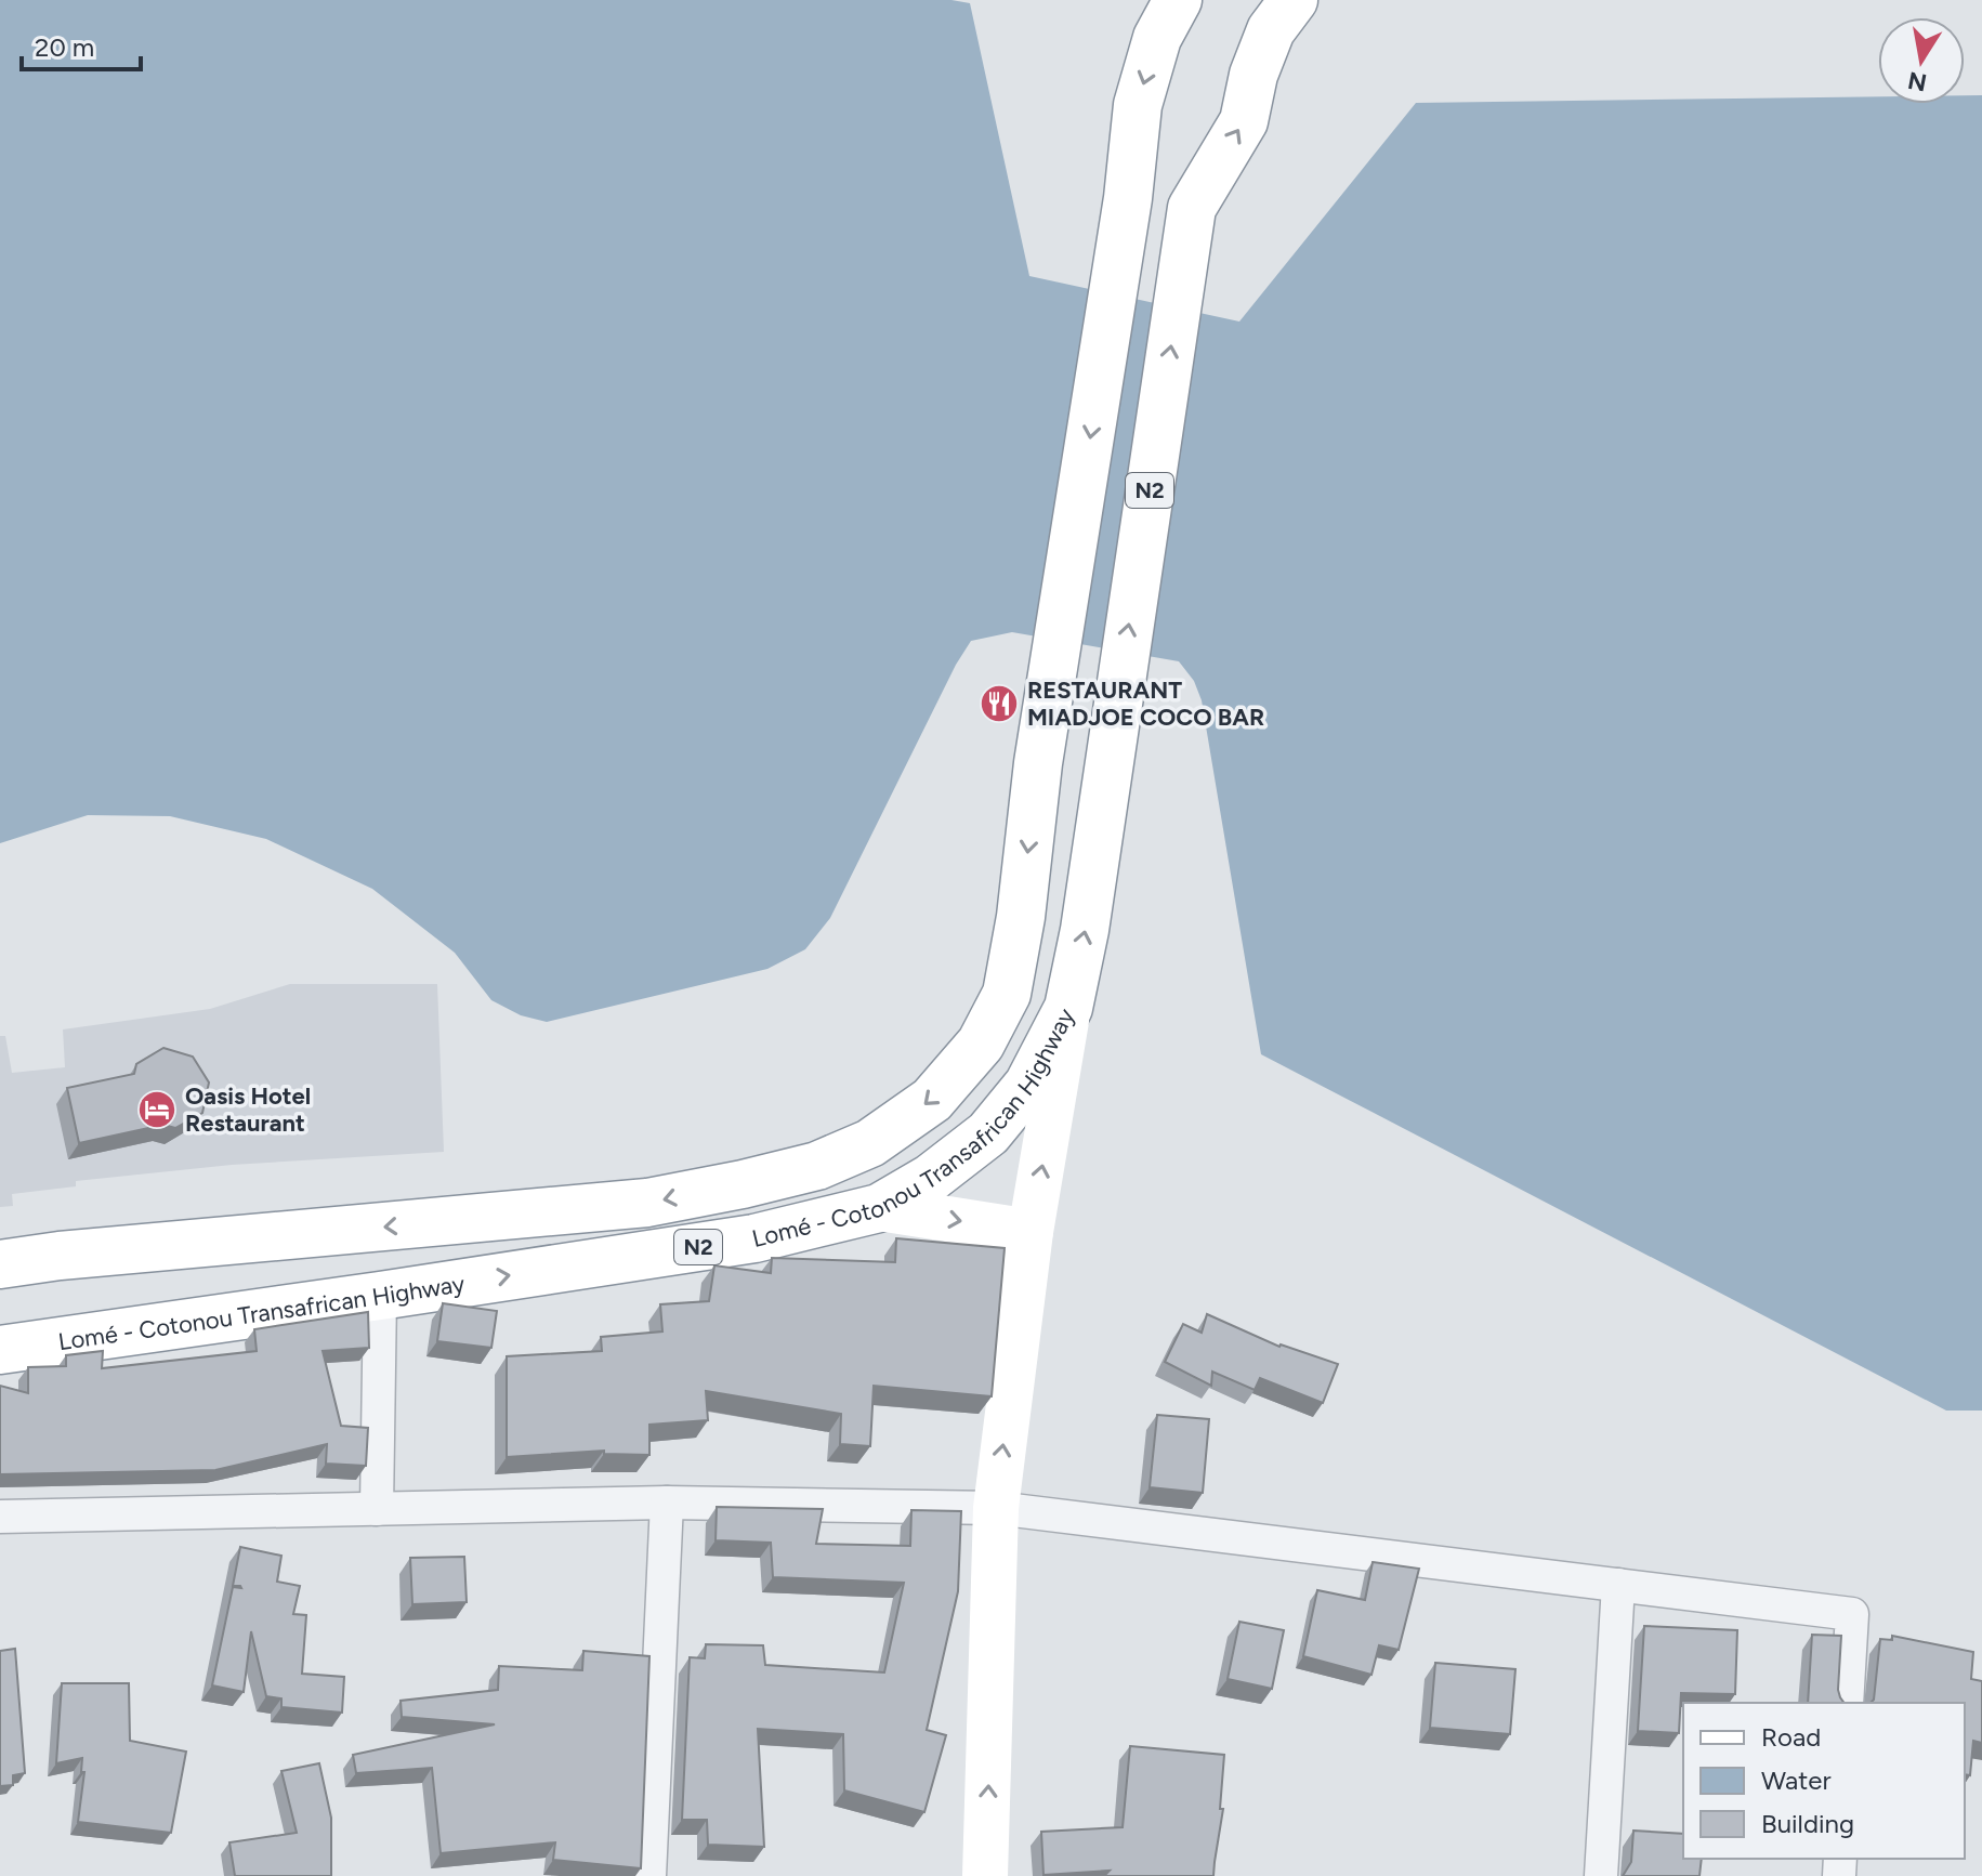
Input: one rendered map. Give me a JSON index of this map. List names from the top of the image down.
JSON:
{
  "streets": {
    "highway": ["N2", "Lomé - Cotonou Transafrican Highway"]
  },
  "one_way": ["Lomé - Cotonou Transafrican Highway"],
  "places": {
    "restaurant": ["RESTAURANT MIADJOE COCO BAR"],
    "hotel": ["Oasis Hotel Restaurant"]
  },
  "legend": ["Road", "Water", "Building"],
  "scale_bar": "20 m",
  "north": "bottom"
}
